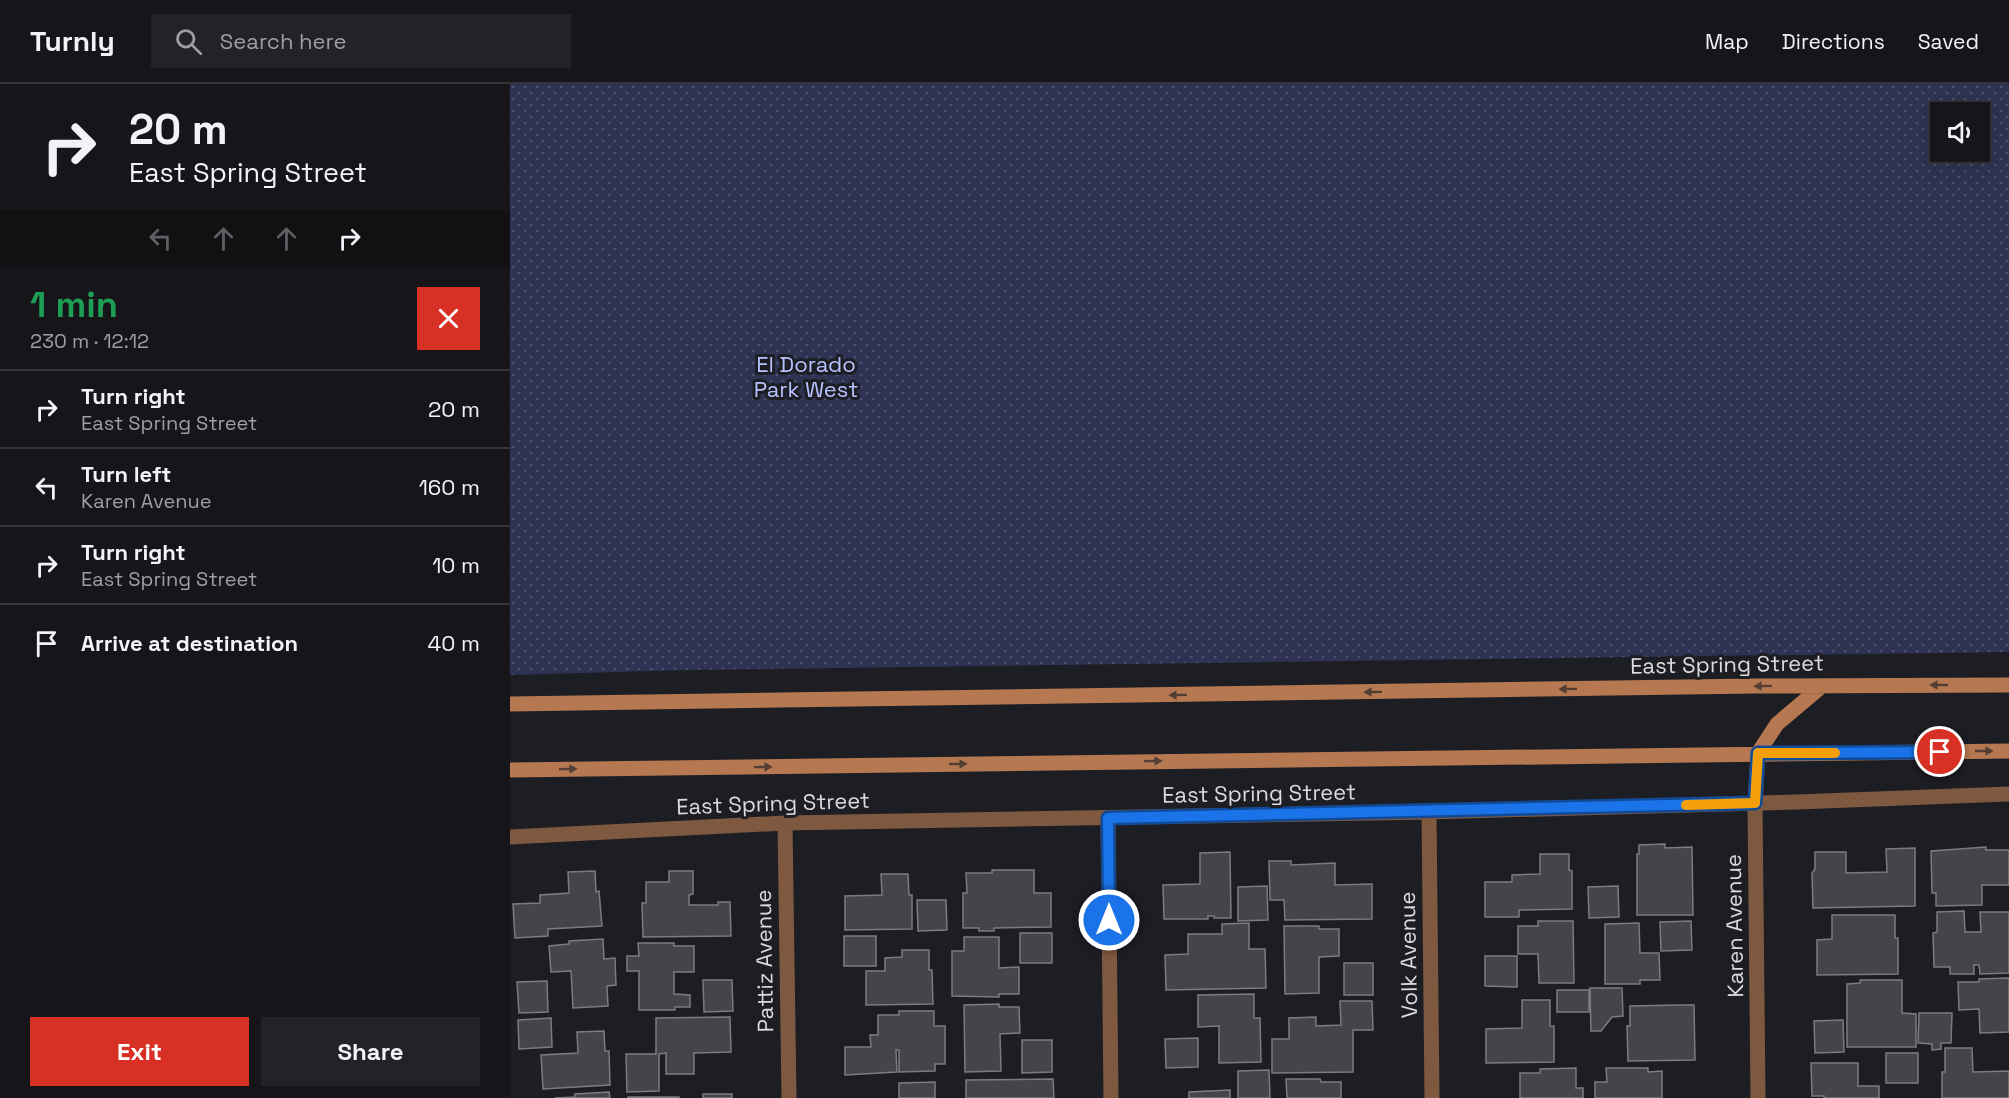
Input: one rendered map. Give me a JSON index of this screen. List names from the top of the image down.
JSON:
{
  "streets": {
    "main road": ["East Spring Street"],
    "street": ["Karen Avenue", "Volk Avenue", "Pattiz Avenue"]
  },
  "crossings": [
    ["East Spring Street", "Karen Avenue"],
    ["East Spring Street", "Volk Avenue"],
    ["East Spring Street", "Pattiz Avenue"]
  ],
  "parks": ["El Dorado Park West"],
  "page": {
    "header": "Turnly",
    "search": "Search here",
    "nav": ["Map", "Directions", "Saved"],
    "turn": ["20 m", "East Spring Street"],
    "heading": ["1 min", "230 m · 12:12"],
    "list": [
      {
        "name": "Turn right",
        "note": "East Spring Street",
        "value": "20 m"
      },
      {
        "name": "Turn left",
        "note": "Karen Avenue",
        "value": "160 m"
      },
      {
        "name": "Turn right",
        "note": "East Spring Street",
        "value": "10 m"
      },
      {
        "name": "Arrive at destination",
        "value": "40 m"
      }
    ],
    "buttons": ["Exit", "Share"]
  }
}
